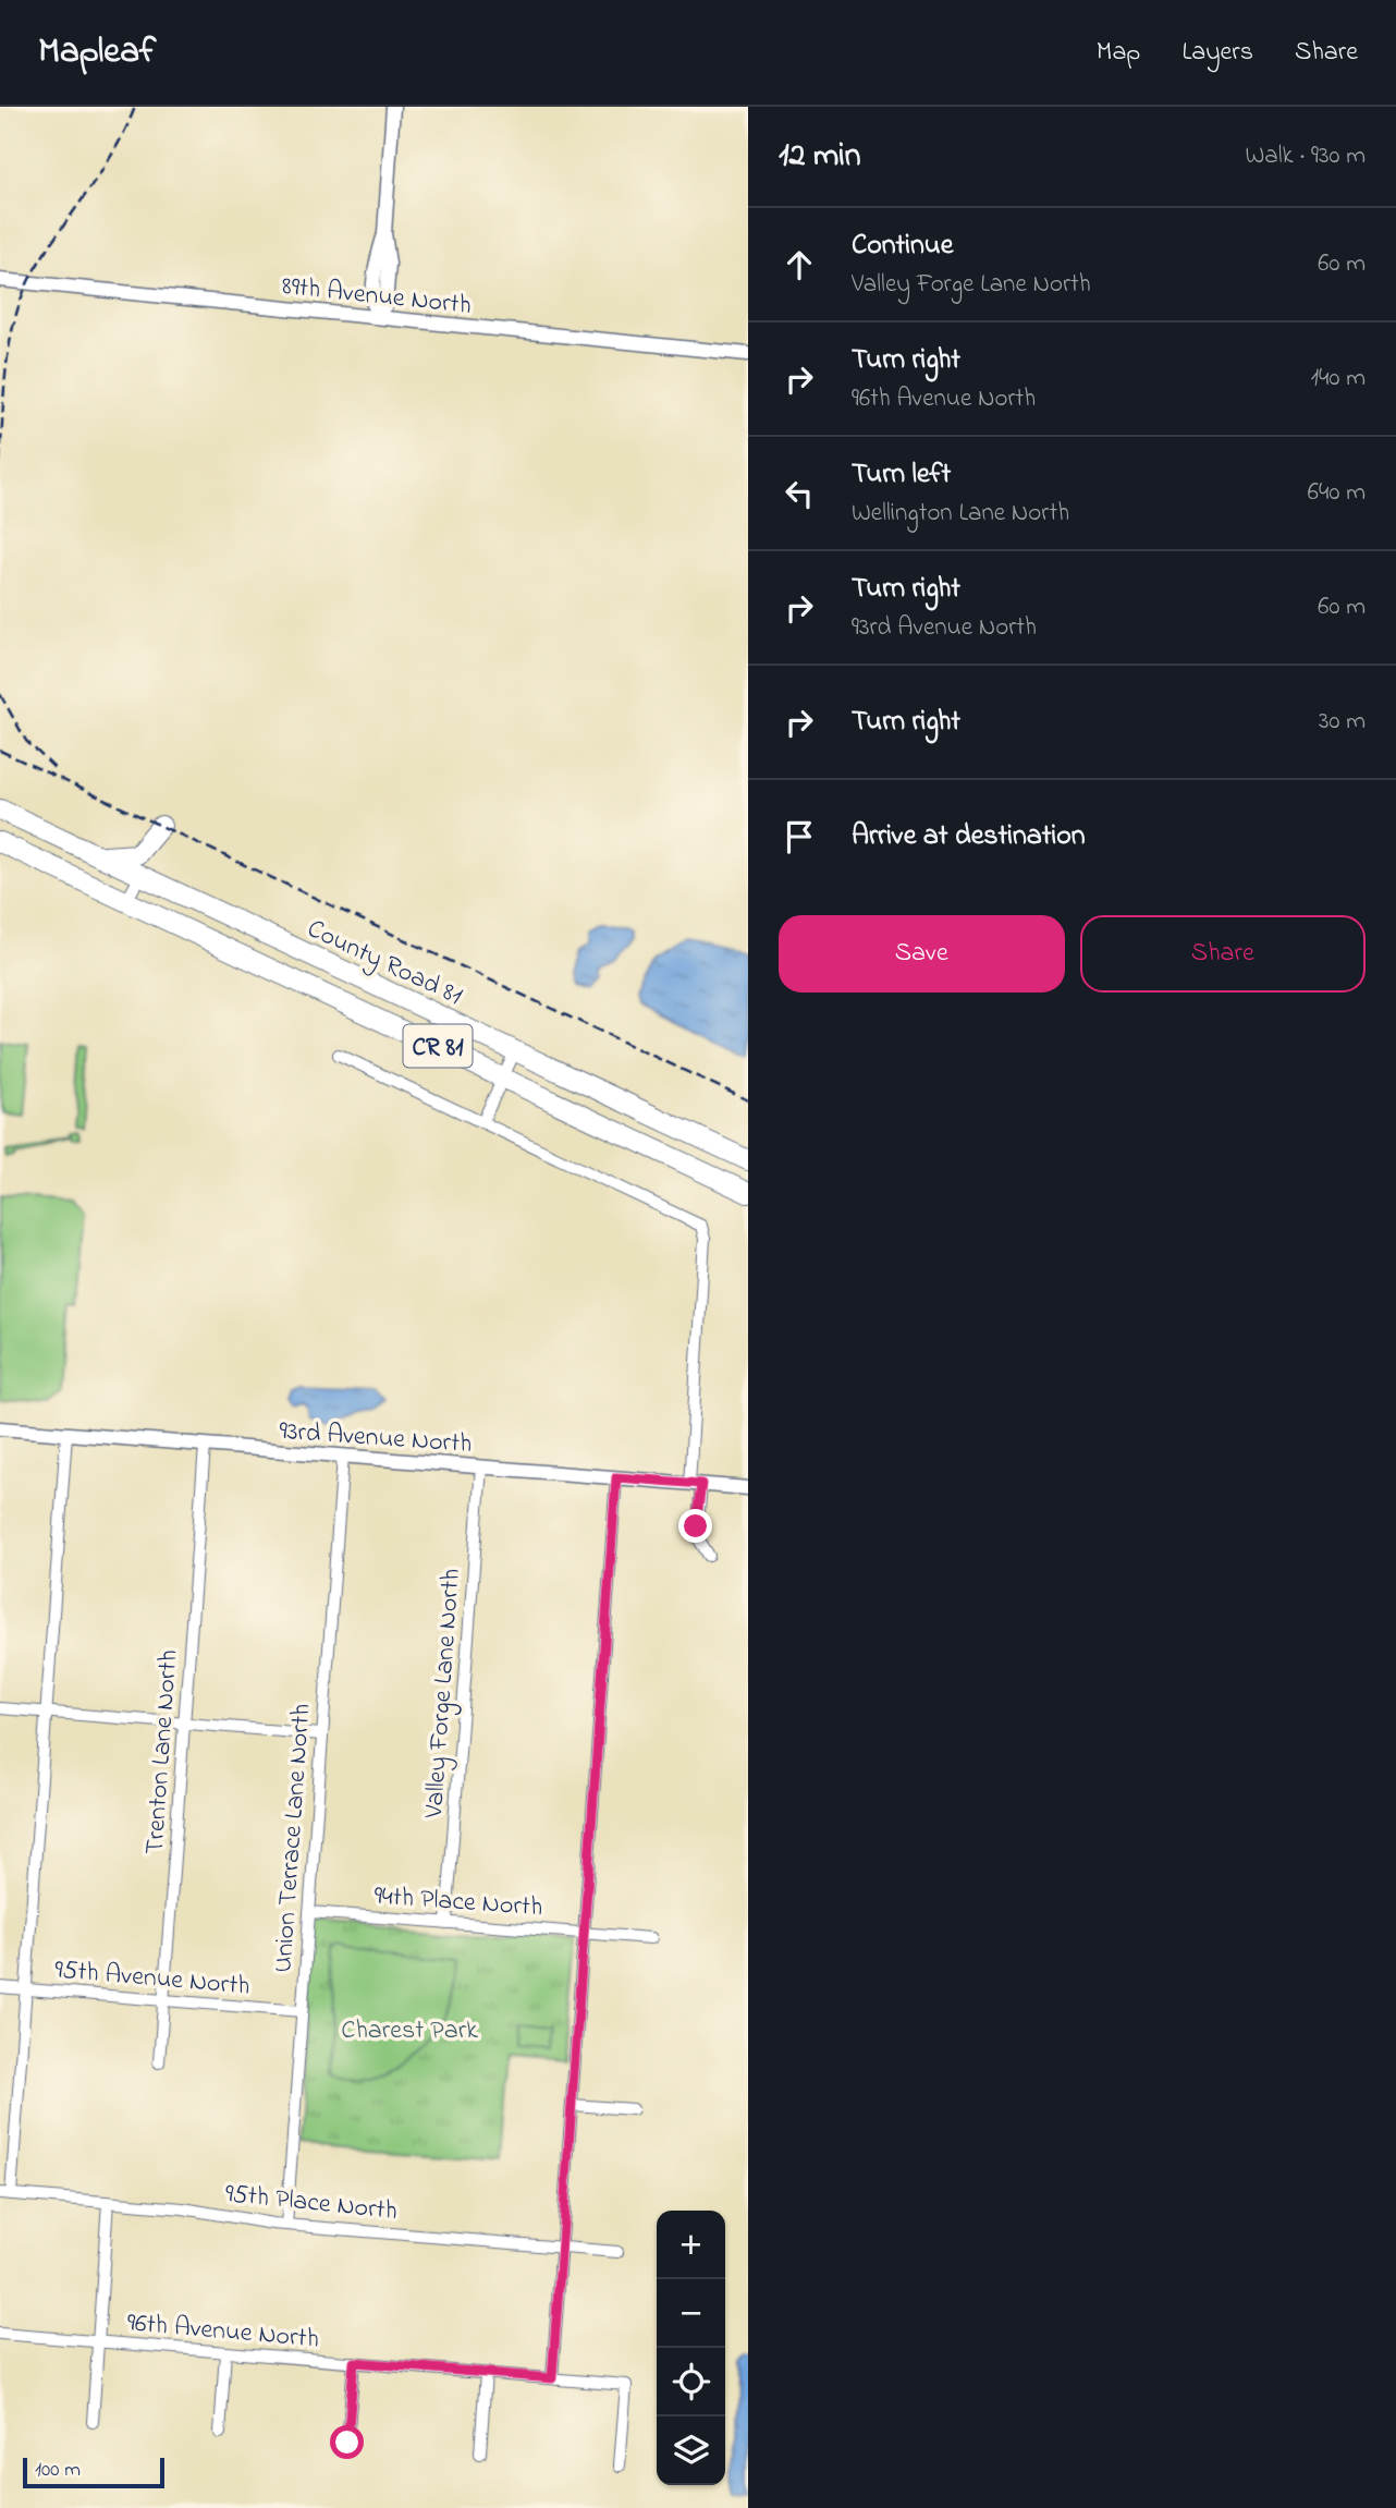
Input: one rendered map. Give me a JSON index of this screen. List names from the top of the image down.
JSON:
{
  "streets": {
    "highway": ["County Road 81", "CR 81"],
    "street": [
      "89th Avenue North",
      "93rd Avenue North",
      "Valley Forge Lane North",
      "Trenton Lane North",
      "Union Terrace Lane North",
      "94th Place North",
      "95th Avenue North",
      "95th Place North",
      "96th Avenue North"
    ]
  },
  "crossings": [
    ["93rd Avenue North", "Valley Forge Lane North"],
    ["93rd Avenue North", "Trenton Lane North"],
    ["93rd Avenue North", "Union Terrace Lane North"],
    ["Valley Forge Lane North", "94th Place North"],
    ["Trenton Lane North", "95th Avenue North"],
    ["Union Terrace Lane North", "94th Place North"],
    ["Union Terrace Lane North", "95th Avenue North"],
    ["Union Terrace Lane North", "95th Place North"]
  ],
  "parks": ["Charest Park"],
  "scale_bar": "100 m",
  "page": {
    "header": "Mapleaf",
    "nav": ["Map", "Layers", "Share"],
    "heading": ["12 min", "Walk · 930 m"],
    "list": [
      ["Continue", "Valley Forge Lane North", "60 m"],
      ["Turn right", "96th Avenue North", "140 m"],
      ["Turn left", "Wellington Lane North", "640 m"],
      ["Turn right", "93rd Avenue North", "60 m"],
      ["Turn right", "30 m"],
      "Arrive at destination"
    ],
    "buttons": ["Save", "Share"],
    "map_buttons": ["+", "−"],
    "scale": "100 m"
  }
}
